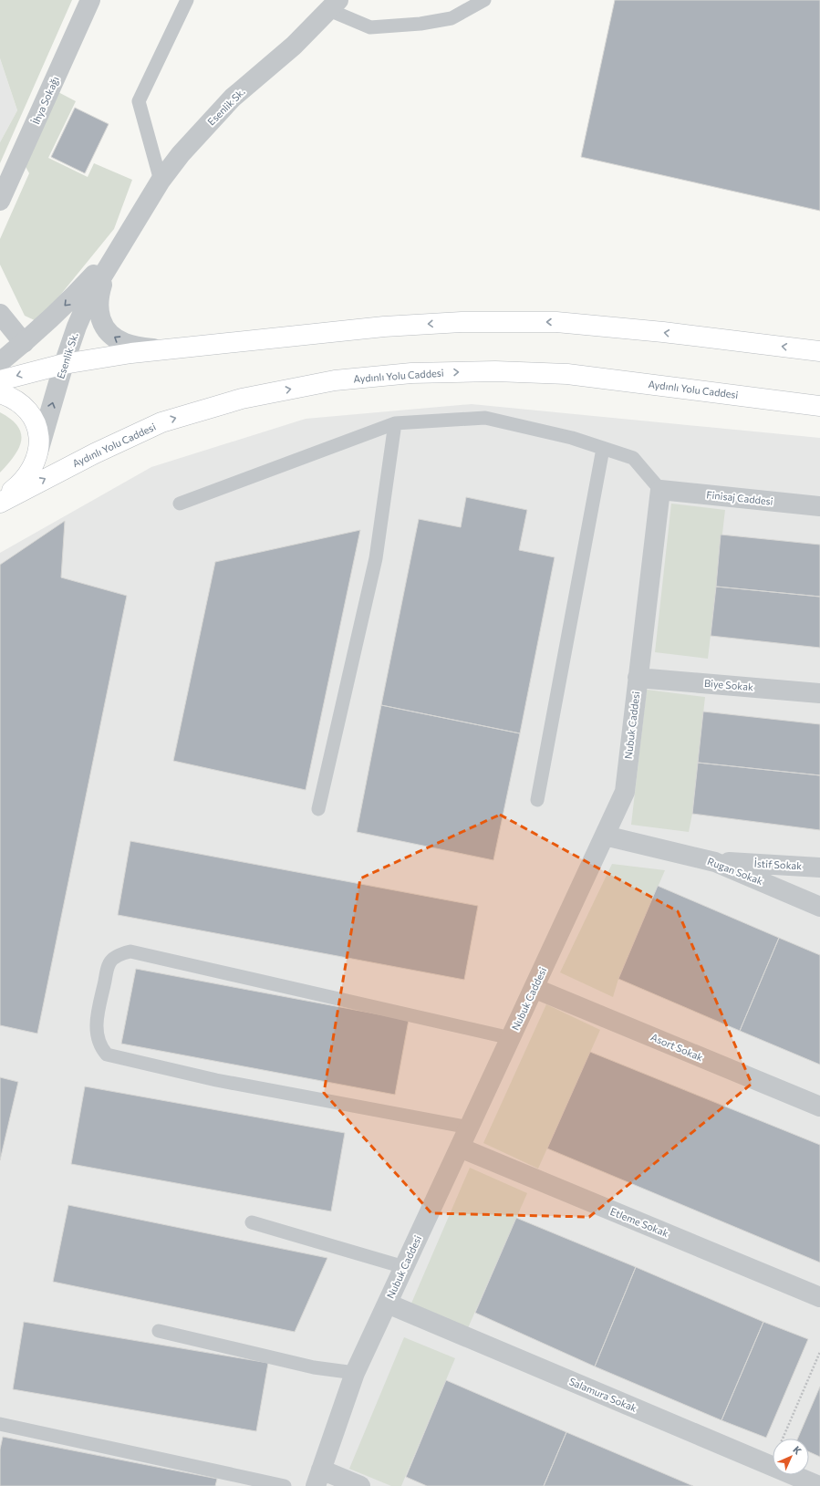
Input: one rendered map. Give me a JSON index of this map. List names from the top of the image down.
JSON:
{
  "streets": {
    "main road": ["Aydınlı Yolu Caddesi"],
    "street": [
      "İhya Sokağı",
      "Esenlik Sk.",
      "Finisaj Caddesi",
      "Biye Sokak",
      "Nubuk Caddesi",
      "İstif Sokak",
      "Rugan Sokak",
      "Asort Sokak",
      "Etleme Sokak",
      "Salamura Sokak"
    ]
  },
  "crossings": [
    ["Finisaj Caddesi", "Nubuk Caddesi"],
    ["Biye Sokak", "Nubuk Caddesi"],
    ["Nubuk Caddesi", "Rugan Sokak"],
    ["Nubuk Caddesi", "Asort Sokak"],
    ["Nubuk Caddesi", "Etleme Sokak"],
    ["Nubuk Caddesi", "Salamura Sokak"],
    ["İstif Sokak", "Rugan Sokak"]
  ],
  "north": "top right"
}
